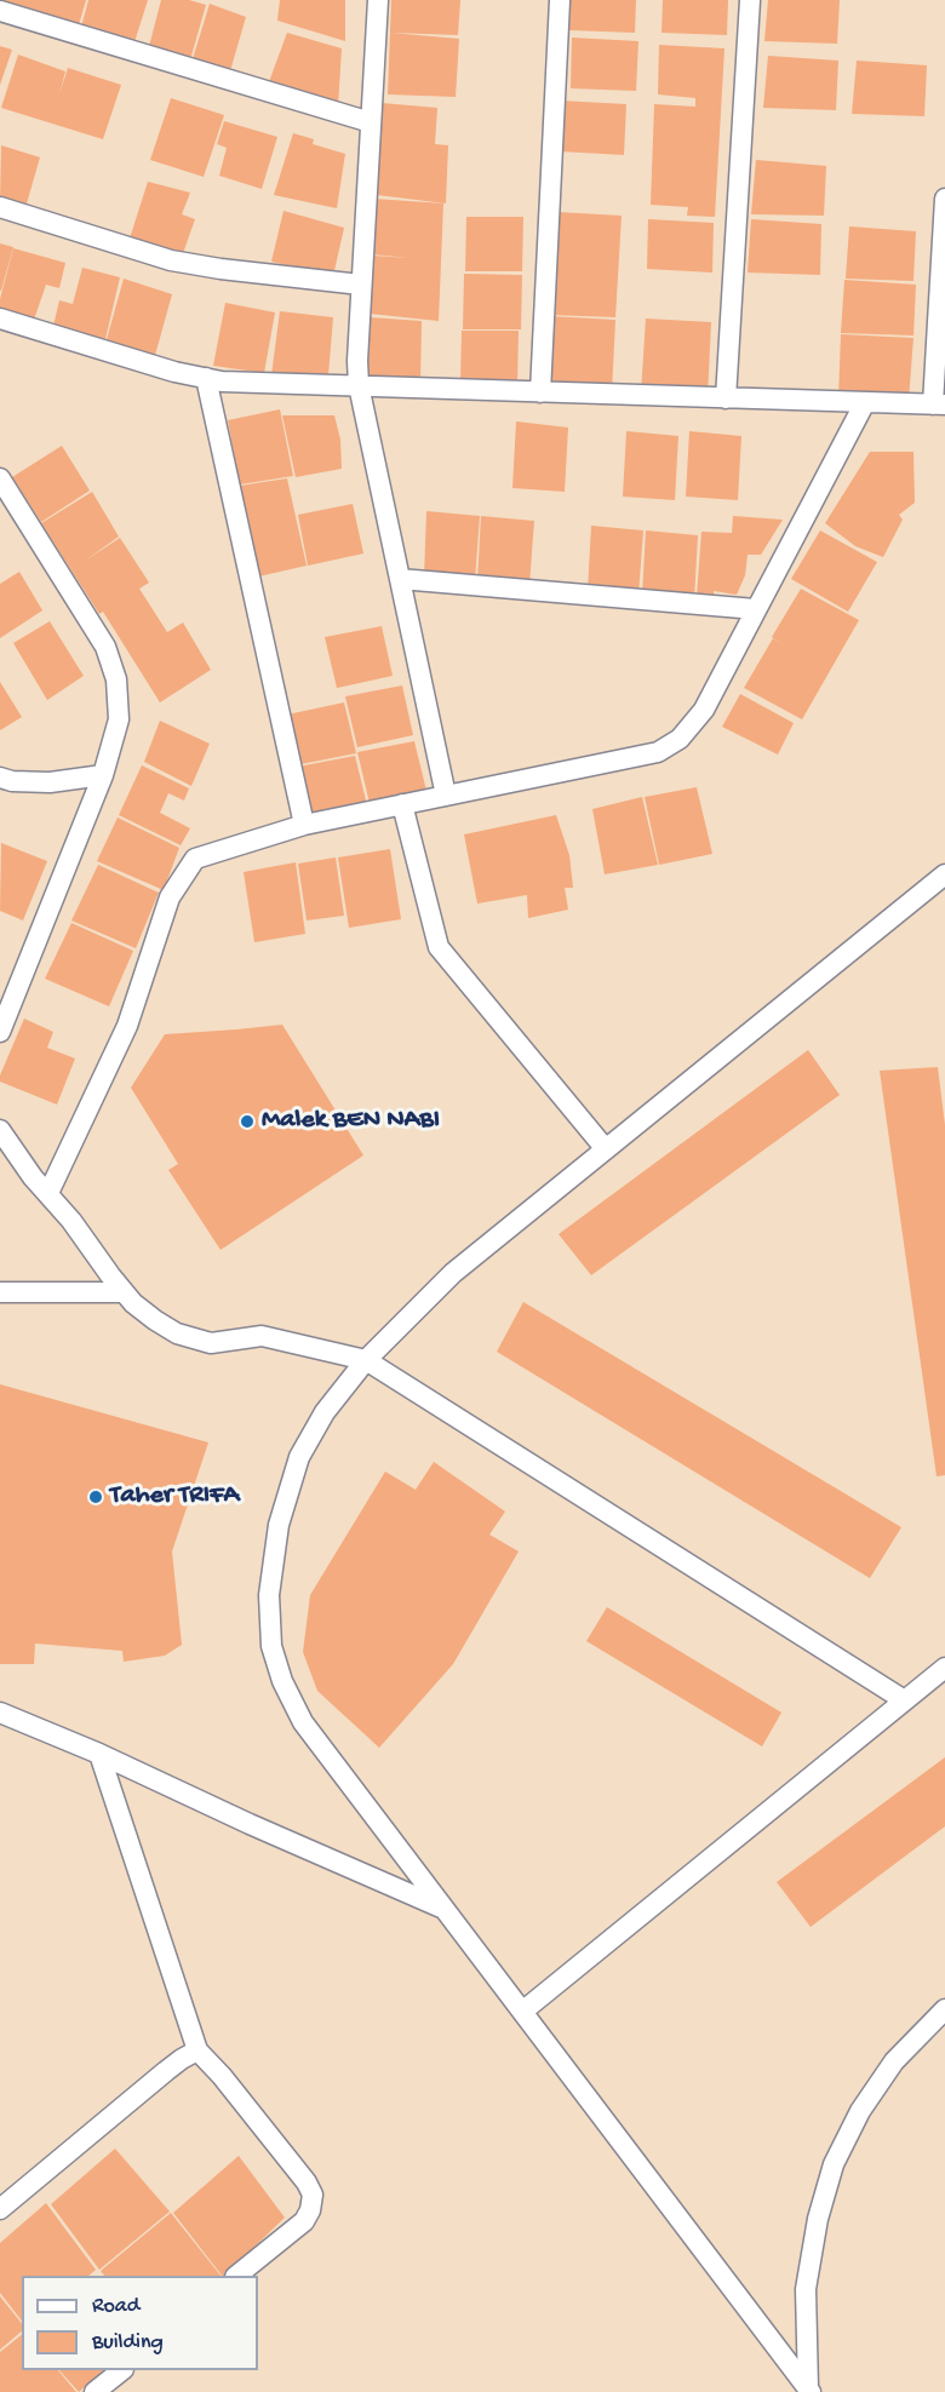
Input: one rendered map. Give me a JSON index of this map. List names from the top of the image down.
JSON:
{
  "places": ["Malek BEN NABI", "Taher TRIFA"],
  "legend": ["Road", "Building"]
}
